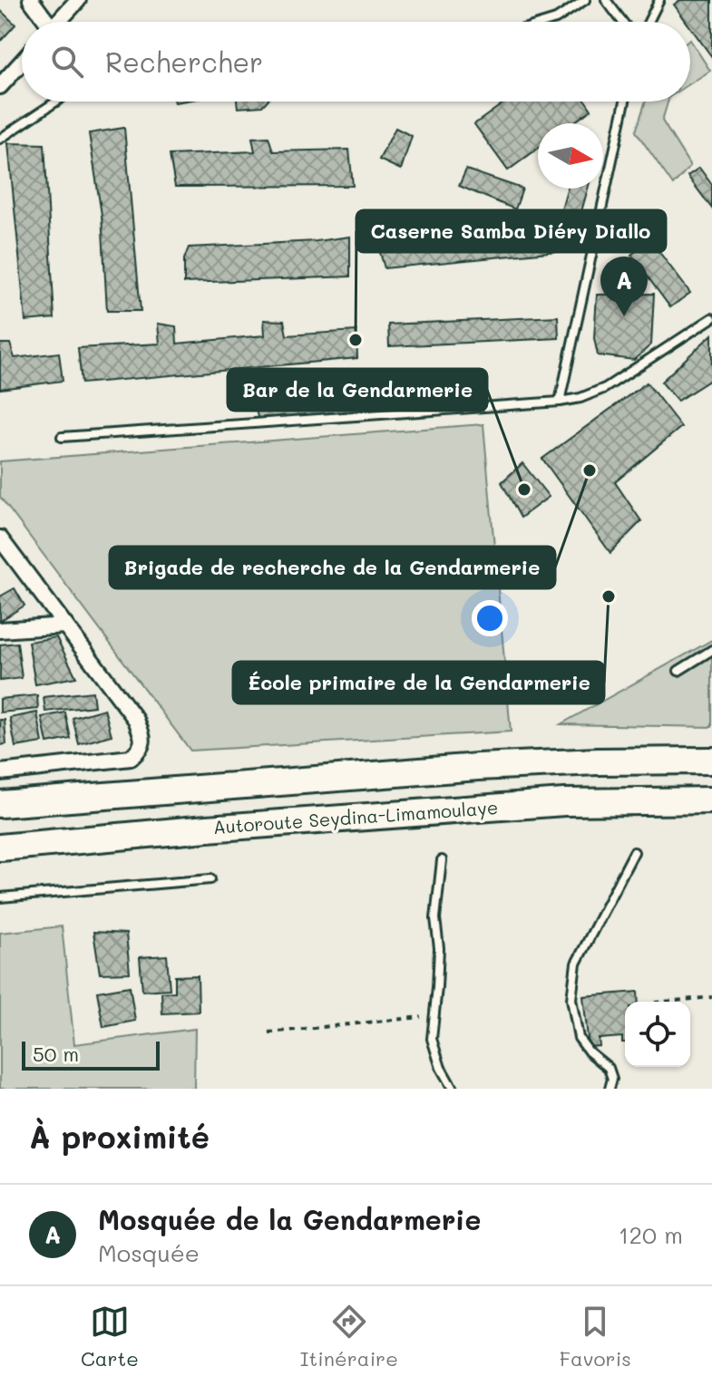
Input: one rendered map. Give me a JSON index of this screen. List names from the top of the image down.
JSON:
{
  "streets": {
    "highway": ["Autoroute Seydina-Limamoulaye"]
  },
  "places": [
    "Caserne Samba Diéry Diallo",
    "Brigade de recherche de la Gendarmerie",
    "Bar de la Gendarmerie",
    "École primaire de la Gendarmerie"
  ],
  "scale_bar": "50 m",
  "north": "right",
  "page": {
    "search": "Rechercher",
    "pins": "A",
    "scale": "50 m",
    "heading": "À proximité",
    "list": [
      {
        "mark": "A",
        "name": "Mosquée de la Gendarmerie",
        "note": "Mosquée",
        "value": "120 m"
      }
    ],
    "nav": ["Carte", "Itinéraire", "Favoris"]
  }
}
